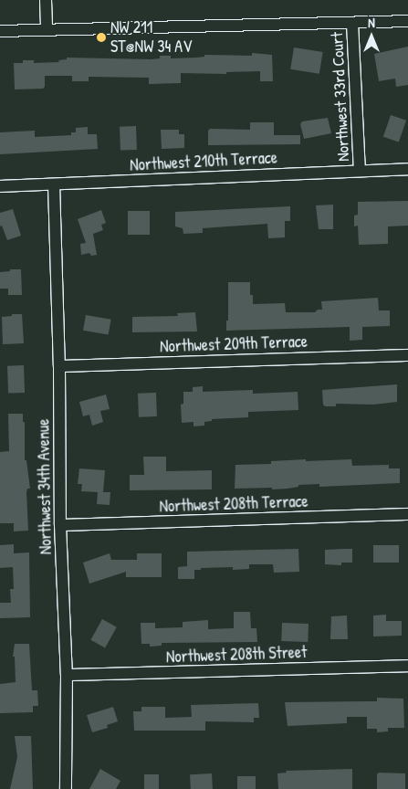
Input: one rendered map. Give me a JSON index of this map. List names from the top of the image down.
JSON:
{
  "streets": {
    "street": [
      "Northwest 33rd Court",
      "Northwest 210th Terrace",
      "Northwest 209th Terrace",
      "Northwest 34th Avenue",
      "Northwest 208th Terrace",
      "Northwest 208th Street"
    ]
  },
  "crossings": [
    ["Northwest 33rd Court", "Northwest 210th Terrace"],
    ["Northwest 210th Terrace", "Northwest 34th Avenue"],
    ["Northwest 209th Terrace", "Northwest 34th Avenue"],
    ["Northwest 34th Avenue", "Northwest 208th Terrace"],
    ["Northwest 34th Avenue", "Northwest 208th Street"]
  ],
  "places": ["NW 211 ST@NW 34 AV"],
  "north": "top"
}
